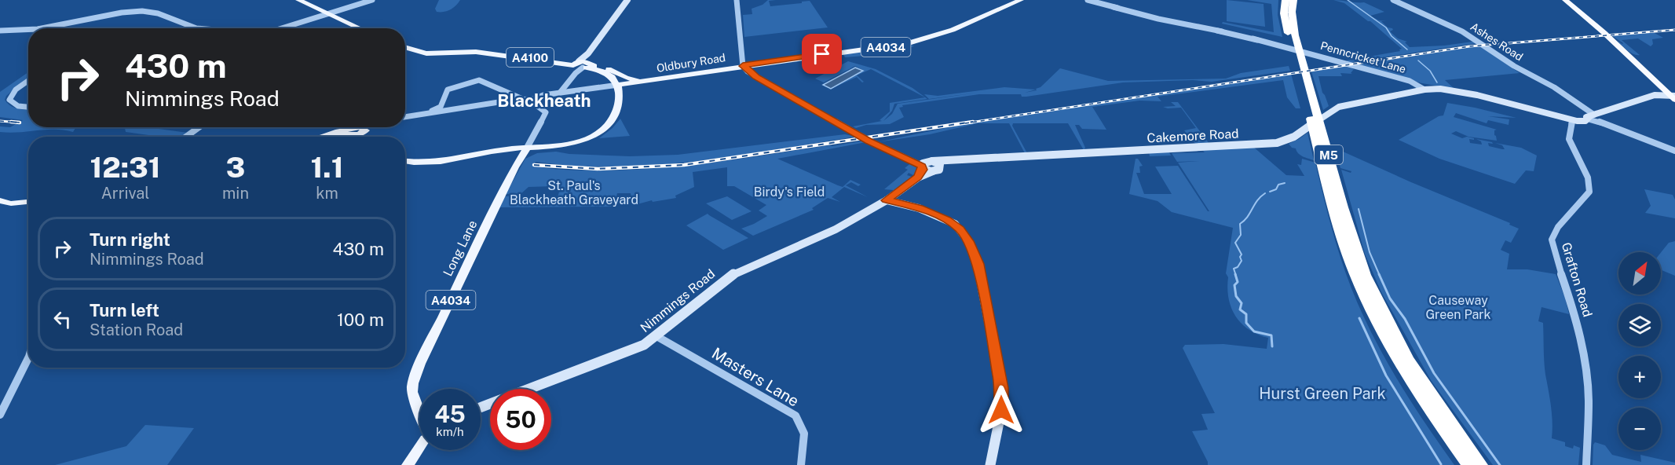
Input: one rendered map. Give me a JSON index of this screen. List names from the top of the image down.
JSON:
{
  "streets": {
    "highway": ["M5"],
    "main road": [
      "A4034",
      "A4100",
      "Penncricket Lane",
      "Oldbury Road",
      "Cakemore Road",
      "Long Lane",
      "Nimmings Road"
    ],
    "street": ["Ashes Road", "Grafton Road", "Masters Lane"]
  },
  "crossings": [
    ["Ashes Road", "Penncricket Lane"],
    ["A4100", "Oldbury Road"],
    ["Penncricket Lane", "Cakemore Road"],
    ["Penncricket Lane", "Grafton Road"],
    ["Oldbury Road", "Long Lane"],
    ["Nimmings Road", "Masters Lane"]
  ],
  "districts": ["Blackheath"],
  "parks": [
    "St. Paul's Blackheath Graveyard",
    "Birdy's Field",
    "Causeway Green Park",
    "Hurst Green Park"
  ],
  "north": "top right",
  "page": {
    "turn": ["430 m", "Nimmings Road"],
    "eta": [
      "12:31",
      "Arrival",
      "3",
      "min",
      "1.1",
      "km"
    ],
    "list": [
      {
        "name": "Turn right",
        "note": "Nimmings Road",
        "value": "430 m"
      },
      {
        "name": "Turn left",
        "note": "Station Road",
        "value": "100 m"
      }
    ],
    "map_buttons": ["+", "−"],
    "speed": "45 km/h",
    "limit": "50"
  }
}
